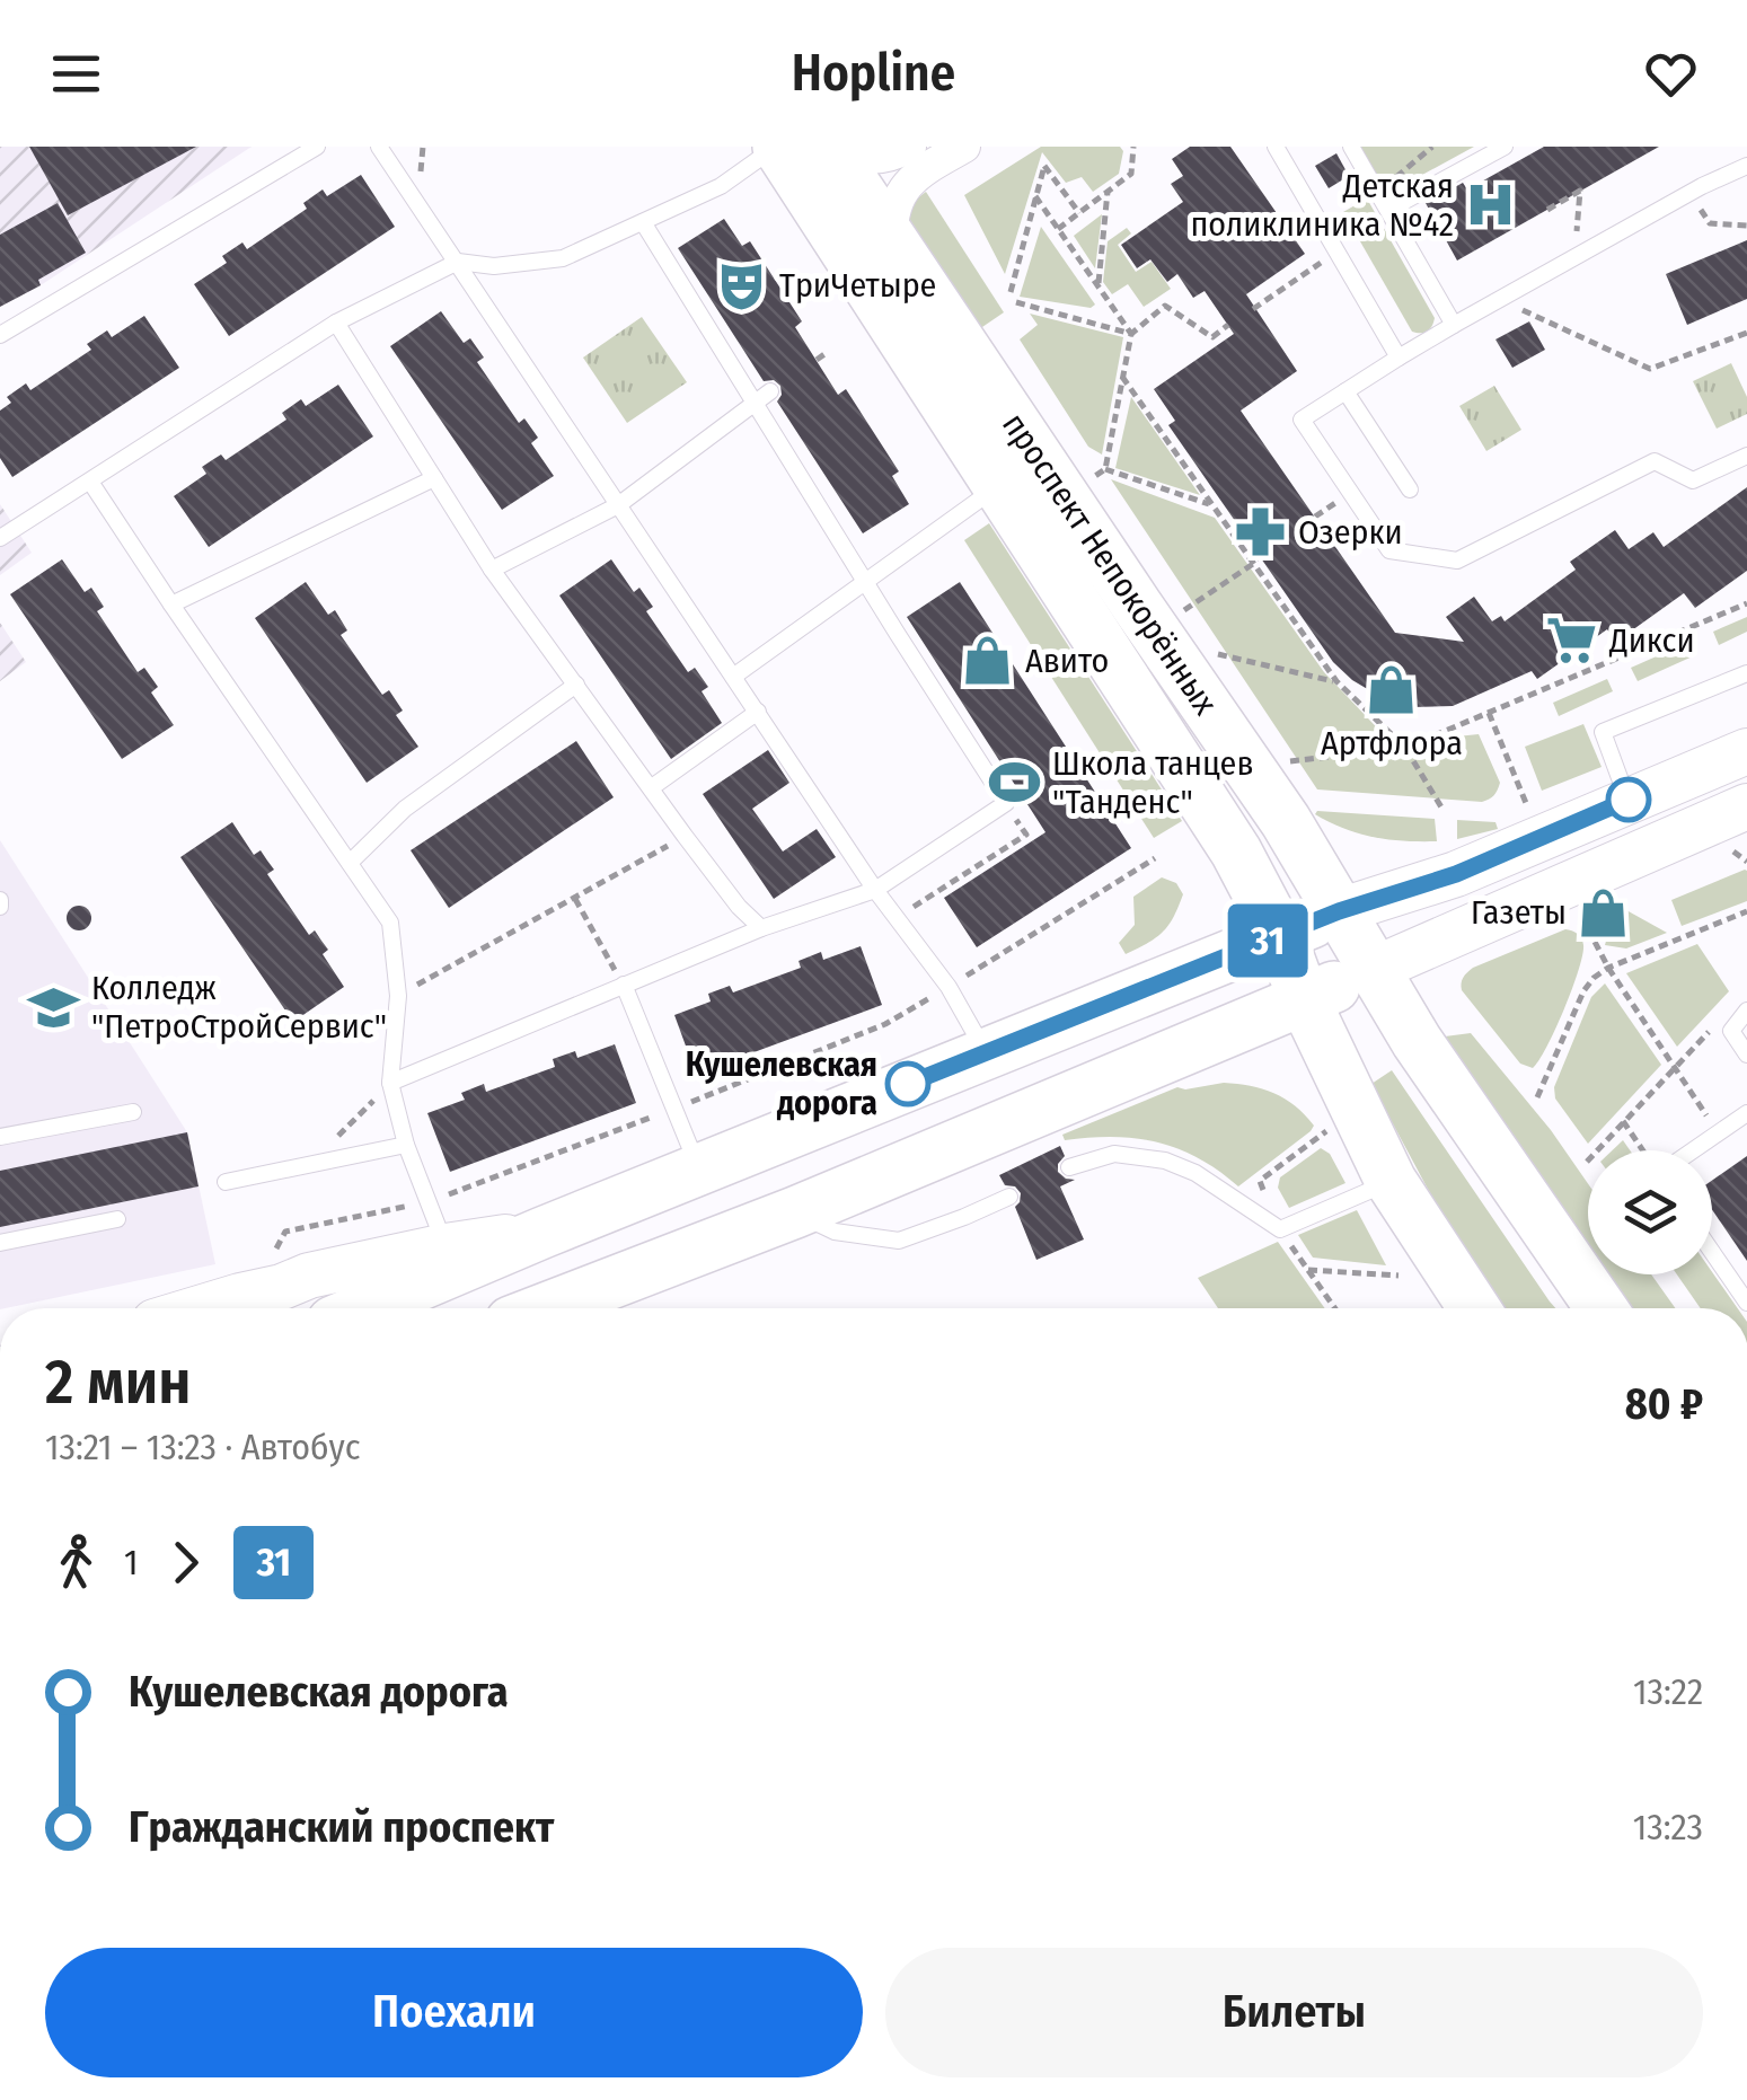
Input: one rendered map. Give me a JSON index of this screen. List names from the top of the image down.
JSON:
{
  "streets": {
    "main road": ["проспект Непокорённых"]
  },
  "places": {
    "hospital": ["Детская поликлиника №42"],
    "theatre": ["ТриЧетыре"],
    "pharmacy": ["Озерки"],
    "supermarket": ["Дикси"],
    "shop": ["Авито", "Артфлора", "Газеты"],
    "sports": ["Школа танцев \"Танденс\""],
    "school or university": ["Колледж \"ПетроСтройСервис\""],
    "other": ["Кушелевская дорога"]
  },
  "lines": ["bus line 31"],
  "page": {
    "header": "Hopline",
    "on_map": "31",
    "heading": ["2 мин", "13:21 – 13:23 · Автобус", "80 ₽"],
    "legs": ["1", "31"],
    "list": [
      {
        "name": "Кушелевская дорога",
        "value": "13:22"
      },
      {
        "name": "Гражданский проспект",
        "value": "13:23"
      }
    ],
    "buttons": ["Поехали", "Билеты"]
  }
}
